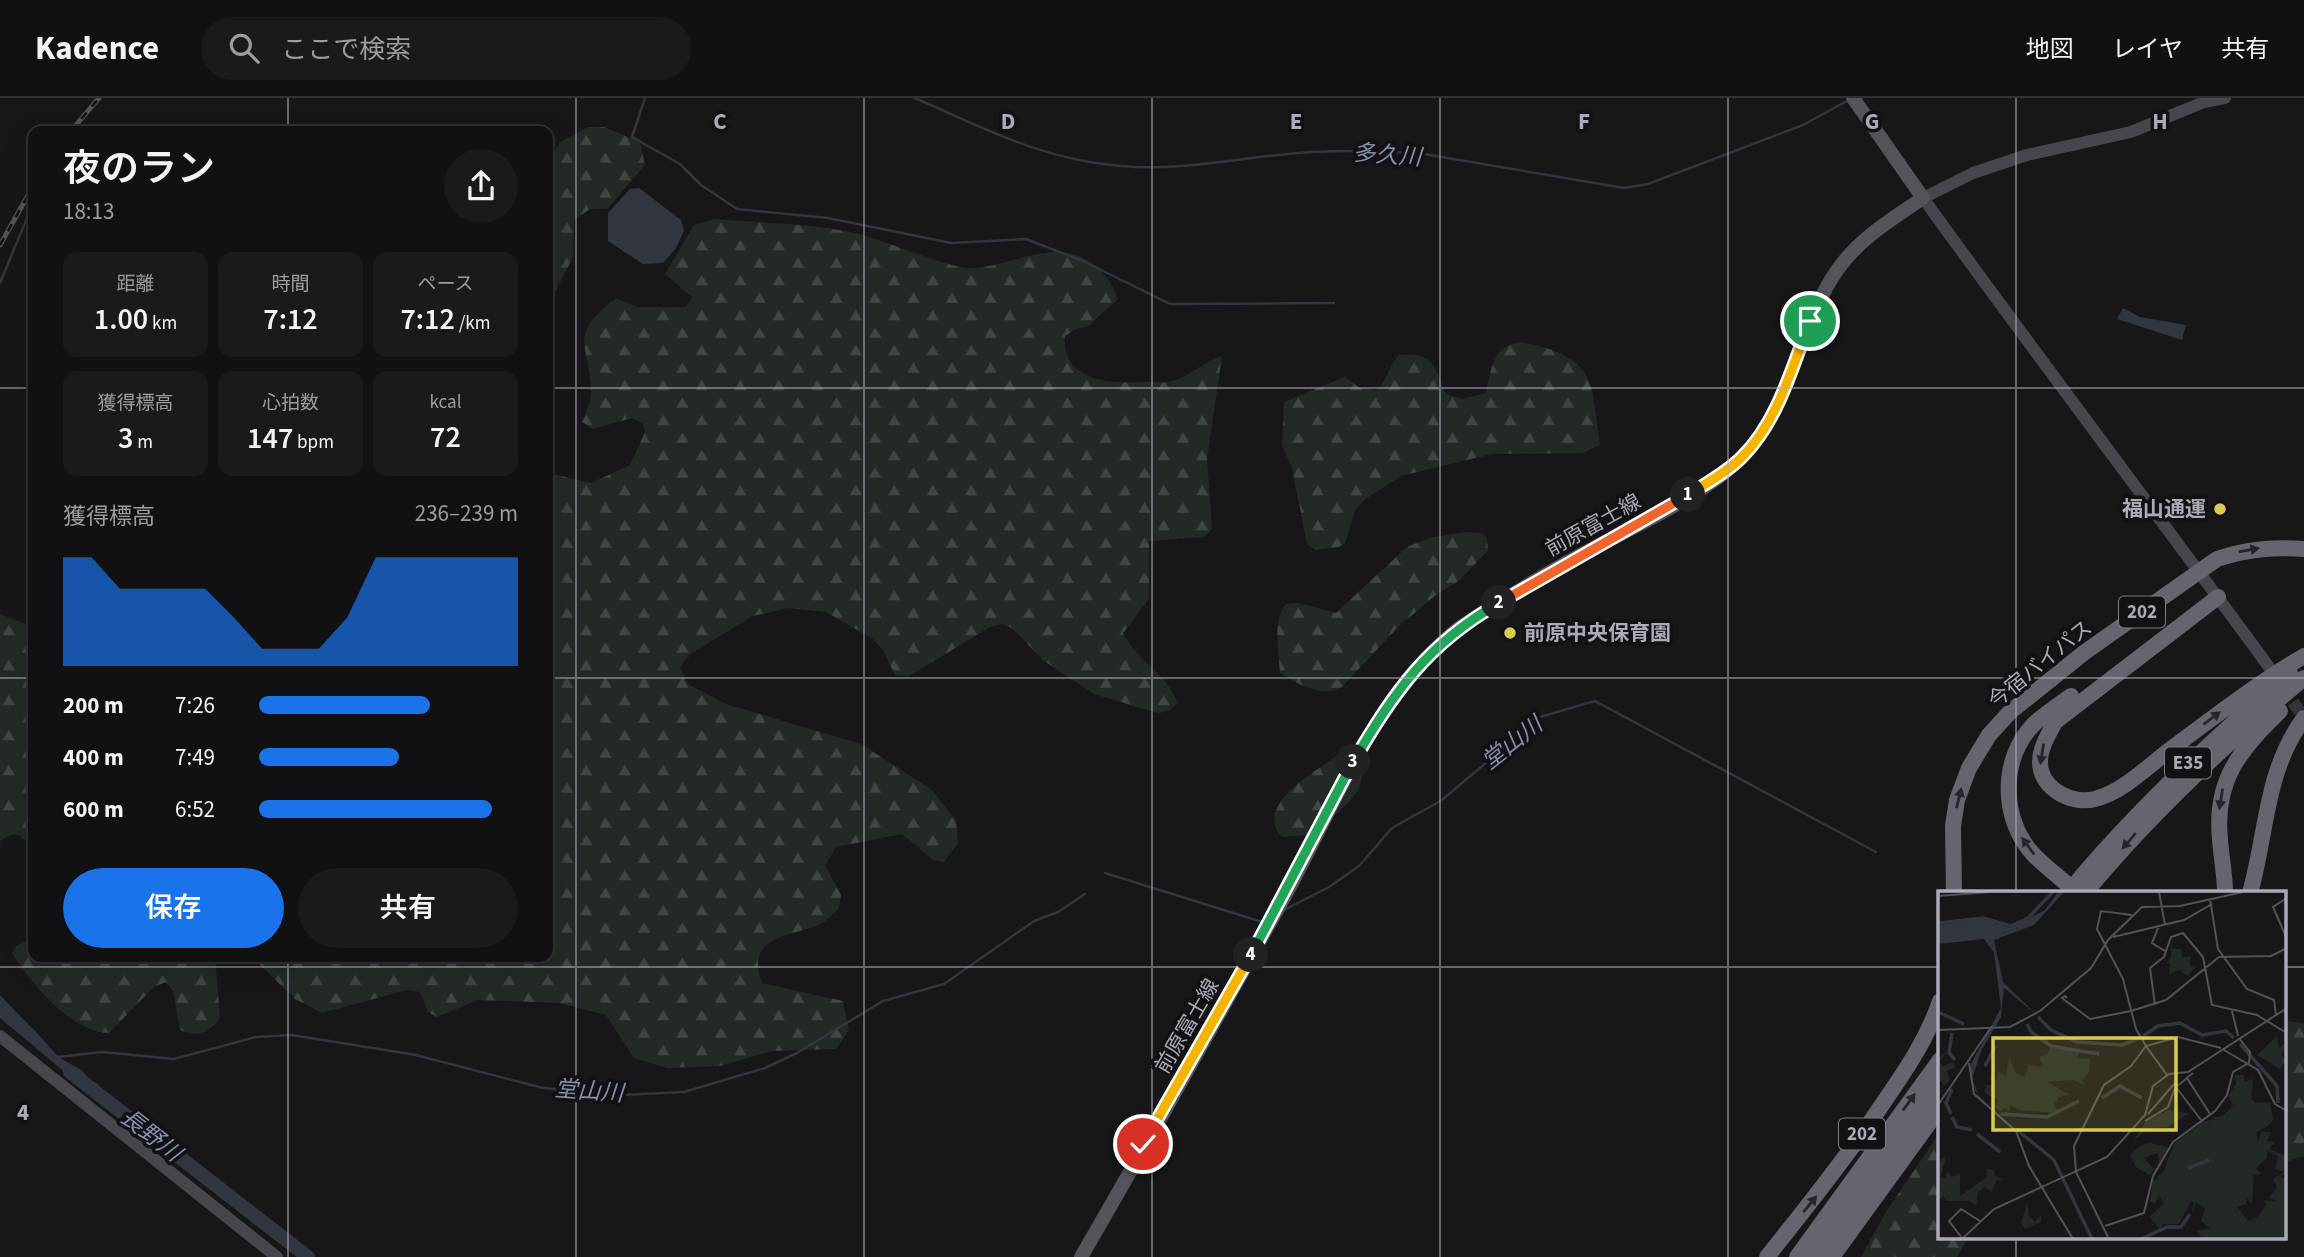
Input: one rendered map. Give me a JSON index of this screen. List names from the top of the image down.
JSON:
{
  "streets": {
    "highway": ["202", "今宿バイパス", "E35"],
    "main road": ["前原富士線"]
  },
  "one_way": ["今宿バイパス"],
  "water": ["多久川", "堂山川", "長野川"],
  "places": ["福山通運", "前原中央保育園"],
  "page": {
    "header": "Kadence",
    "search": "ここで検索",
    "nav": ["地図", "レイヤ", "共有"],
    "heading": ["夜のラン", "18:13"],
    "stats": [
      ["距離", "1.00 km"],
      ["時間", "7:12"],
      ["ペース", "7:12 /km"],
      ["獲得標高", "3 m"],
      ["心拍数", "147 bpm"],
      ["kcal", "72"]
    ],
    "pins": [
      "1",
      "2",
      "3",
      "4"
    ],
    "chart": ["獲得標高", "236–239 m"],
    "list": [
      {
        "name": "200 m",
        "note": "7:26"
      },
      {
        "name": "400 m",
        "note": "7:49"
      },
      {
        "name": "600 m",
        "note": "6:52"
      }
    ],
    "buttons": ["保存", "共有"]
  },
  "grid": {
    "columns": [
      "C",
      "D",
      "E",
      "F",
      "G",
      "H"
    ],
    "rows": ["4"]
  }
}
